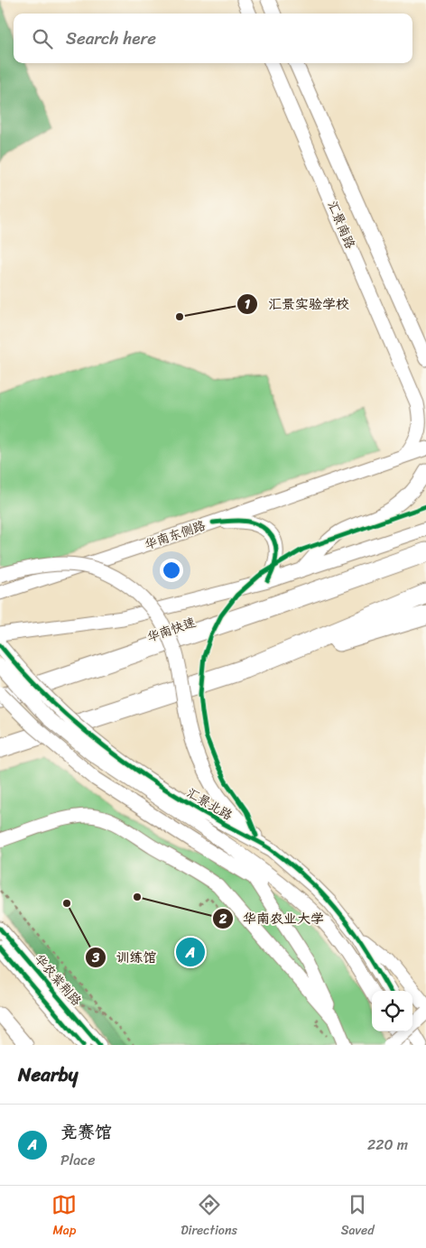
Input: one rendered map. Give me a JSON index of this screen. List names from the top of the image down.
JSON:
{
  "streets": {
    "highway": ["华南快速"],
    "street": [
      "汇景南路",
      "华南东侧路",
      "汇景北路",
      "华农紫荆路"
    ]
  },
  "crossings": [
    ["汇景南路", "华南东侧路"]
  ],
  "places": ["汇景实验学校", "华南农业大学", "训练馆"],
  "page": {
    "search": "Search here",
    "pins": "A",
    "heading": "Nearby",
    "list": [
      {
        "mark": "A",
        "name": "竞赛馆",
        "note": "Place",
        "value": "220 m"
      }
    ],
    "nav": ["Map", "Directions", "Saved"]
  }
}
